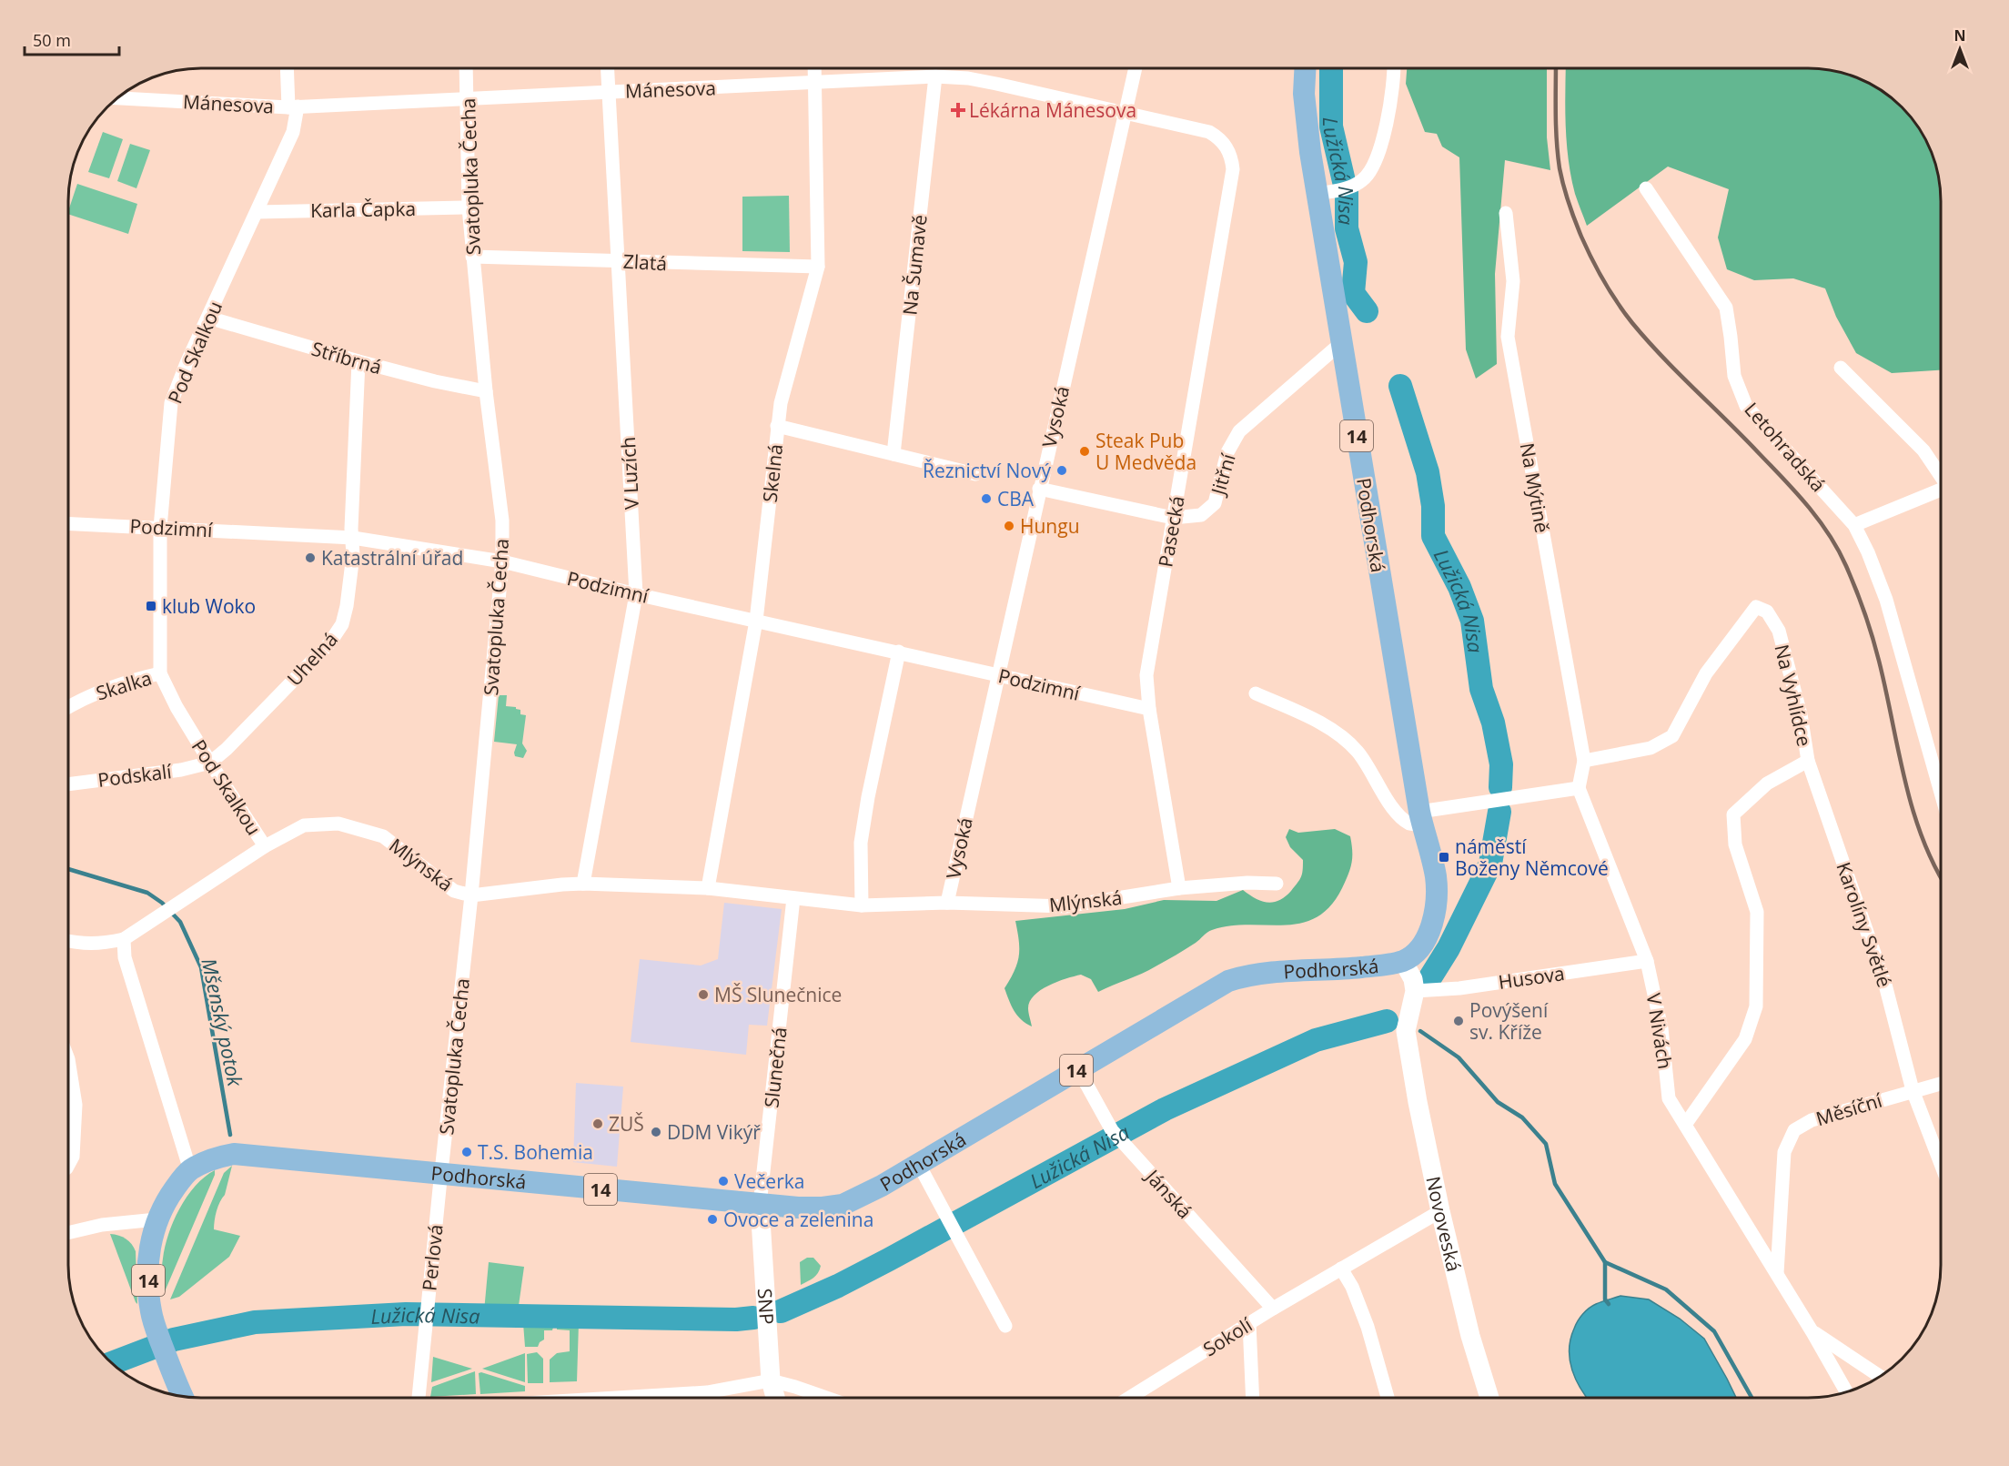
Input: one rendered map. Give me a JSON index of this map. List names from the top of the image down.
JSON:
{
  "streets": {
    "main road": ["14", "Podhorská"],
    "street": [
      "Mánesova",
      "Svatopluka Čecha",
      "Karla Čapka",
      "Zlatá",
      "Na Šumavě",
      "Pod Skalkou",
      "Stříbrná",
      "Vysoká",
      "Letohradská",
      "V Luzích",
      "Skelná",
      "Jitřní",
      "Na Mýtině",
      "Podzimní",
      "Pasecká",
      "Uhelná",
      "Skalka",
      "Na Vyhlídce",
      "Podskalí",
      "Mlýnská",
      "Karolíny Světlé",
      "Husova",
      "V Nivách",
      "Slunečná",
      "Měsíční",
      "Jánská",
      "Novoveská",
      "Perlová",
      "SNP",
      "Sokolí"
    ]
  },
  "crossings": [
    ["Mánesova", "Svatopluka Čecha"],
    ["Mánesova", "Na Šumavě"],
    ["Mánesova", "Pod Skalkou"],
    ["Mánesova", "Vysoká"],
    ["Mánesova", "V Luzích"],
    ["Mánesova", "Skelná"],
    ["Mánesova", "Pasecká"],
    ["Svatopluka Čecha", "Karla Čapka"],
    ["Svatopluka Čecha", "Zlatá"],
    ["Svatopluka Čecha", "Stříbrná"],
    ["Svatopluka Čecha", "Podhorská"],
    ["Svatopluka Čecha", "Podzimní"],
    ["Svatopluka Čecha", "Mlýnská"],
    ["Svatopluka Čecha", "Perlová"],
    ["Karla Čapka", "Pod Skalkou"],
    ["Zlatá", "V Luzích"],
    ["Zlatá", "Skelná"],
    ["Pod Skalkou", "Stříbrná"],
    ["Pod Skalkou", "Podzimní"],
    ["Pod Skalkou", "Uhelná"],
    ["Pod Skalkou", "Skalka"],
    ["Pod Skalkou", "Podskalí"],
    ["Pod Skalkou", "Mlýnská"],
    ["Stříbrná", "Uhelná"],
    ["Vysoká", "Jitřní"],
    ["Vysoká", "Podzimní"],
    ["Vysoká", "Mlýnská"],
    ["14", "Podhorská"],
    ["V Luzích", "Podzimní"],
    ["V Luzích", "Mlýnská"],
    ["Skelná", "Podzimní"],
    ["Skelná", "Mlýnská"],
    ["Jitřní", "Podhorská"],
    ["Jitřní", "Pasecká"],
    ["Na Mýtině", "Na Vyhlídce"],
    ["Na Mýtině", "V Nivách"],
    ["Podhorská", "Slunečná"],
    ["Podhorská", "Jánská"],
    ["Podhorská", "Perlová"],
    ["Podhorská", "SNP"],
    ["Podzimní", "Pasecká"],
    ["Podzimní", "Uhelná"],
    ["Pasecká", "Mlýnská"],
    ["Uhelná", "Podskalí"],
    ["Na Vyhlídce", "Karolíny Světlé"],
    ["Na Vyhlídce", "V Nivách"],
    ["Mlýnská", "Slunečná"],
    ["Karolíny Světlé", "Měsíční"],
    ["Husova", "V Nivách"],
    ["Husova", "Novoveská"],
    ["V Nivách", "Měsíční"],
    ["Slunečná", "SNP"],
    ["Jánská", "Sokolí"],
    ["Novoveská", "Sokolí"]
  ],
  "water": ["Lužická Nisa", "Mšenský potok"],
  "places": {
    "health": ["Lékárna Mánesova"],
    "other": [
      "Steak Pub U Medvěda",
      "Řeznictví Nový",
      "CBA",
      "Hungu",
      "Katastrální úřad",
      "MŠ Slunečnice",
      "Povýšení sv. Kříže",
      "ZUŠ",
      "DDM Vikýř",
      "T.S. Bohemia",
      "Večerka",
      "Ovoce a zelenina"
    ],
    "transit": ["klub Woko", "náměstí Boženy Němcové"]
  },
  "scale_bar": "50 m",
  "north": "top"
}
